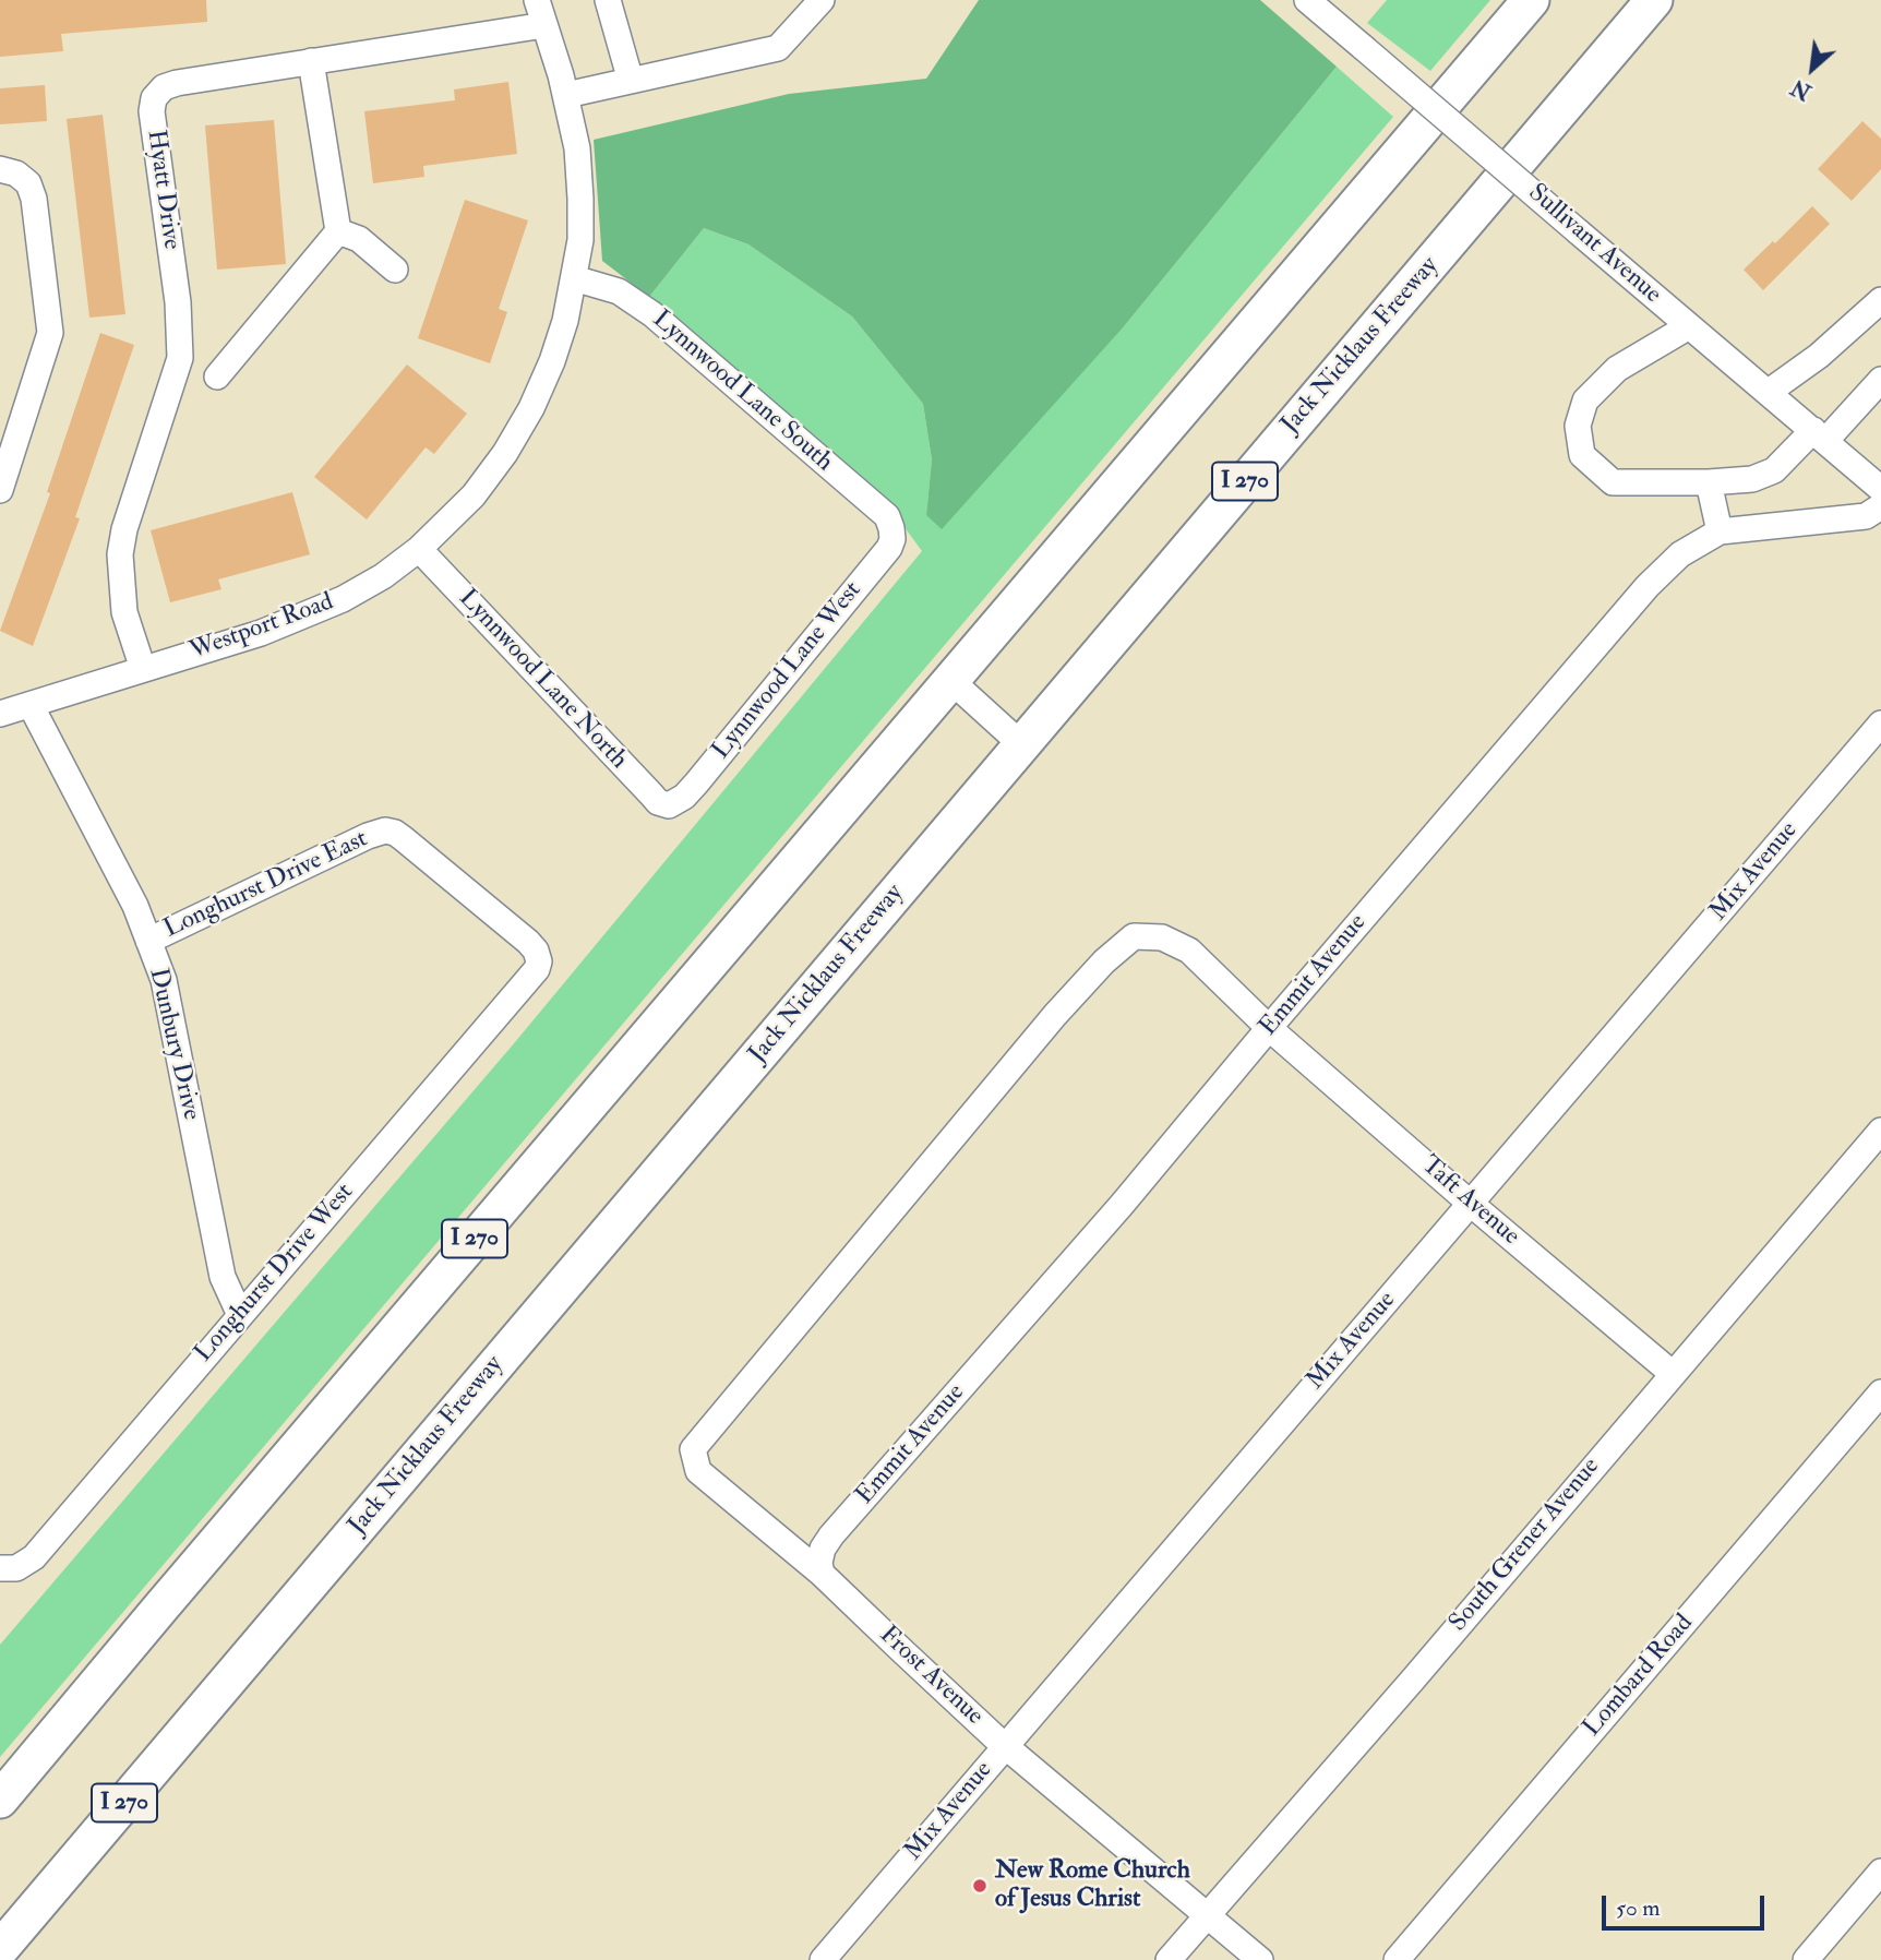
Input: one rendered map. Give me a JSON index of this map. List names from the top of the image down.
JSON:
{
  "streets": {
    "highway": ["Jack Nicklaus Freeway", "I 270"],
    "street": [
      "Hyatt Drive",
      "Sullivant Avenue",
      "Lynnwood Lane South",
      "Westport Road",
      "Lynnwood Lane West",
      "Lynnwood Lane North",
      "Mix Avenue",
      "Longhurst Drive East",
      "Emmit Avenue",
      "Dunbury Drive",
      "Taft Avenue",
      "Longhurst Drive West",
      "South Grener Avenue",
      "Frost Avenue",
      "Lombard Road"
    ]
  },
  "crossings": [
    ["Hyatt Drive", "Westport Road"],
    ["Lynnwood Lane South", "Westport Road"],
    ["Lynnwood Lane South", "Lynnwood Lane West"],
    ["Westport Road", "Lynnwood Lane North"],
    ["Westport Road", "Dunbury Drive"],
    ["Lynnwood Lane West", "Lynnwood Lane North"],
    ["Mix Avenue", "Taft Avenue"],
    ["Mix Avenue", "Frost Avenue"],
    ["Longhurst Drive East", "Dunbury Drive"],
    ["Longhurst Drive East", "Longhurst Drive West"],
    ["Emmit Avenue", "Taft Avenue"],
    ["Emmit Avenue", "Frost Avenue"],
    ["Dunbury Drive", "Longhurst Drive West"],
    ["Taft Avenue", "South Grener Avenue"],
    ["Taft Avenue", "Frost Avenue"],
    ["South Grener Avenue", "Frost Avenue"]
  ],
  "places": ["New Rome Church of Jesus Christ"],
  "scale_bar": "50 m",
  "north": "bottom left"
}
